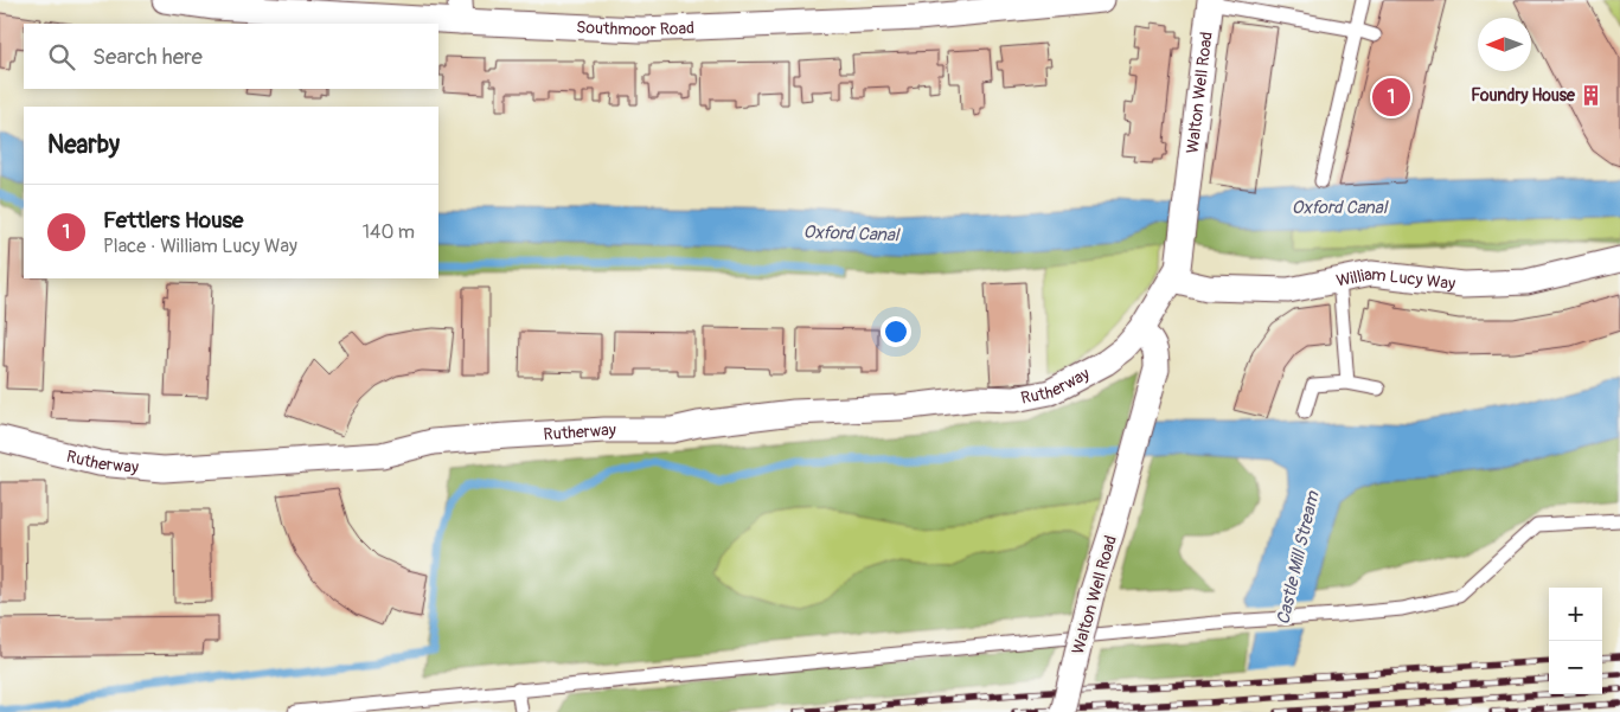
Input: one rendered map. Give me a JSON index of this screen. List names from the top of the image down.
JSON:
{
  "streets": {
    "street": [
      "Southmoor Road",
      "Walton Well Road",
      "William Lucy Way",
      "Rutherway"
    ]
  },
  "crossings": [
    ["Walton Well Road", "William Lucy Way"],
    ["Walton Well Road", "Rutherway"]
  ],
  "water": ["Oxford Canal", "Castle Mill Stream"],
  "places": {
    "building": ["Foundry House"]
  },
  "north": "left",
  "page": {
    "search": "Search here",
    "pins": "1",
    "heading": "Nearby",
    "list": [
      {
        "mark": "1",
        "name": "Fettlers House",
        "note": "Place · William Lucy Way",
        "value": "140 m"
      }
    ],
    "map_buttons": ["+", "−"]
  }
}
